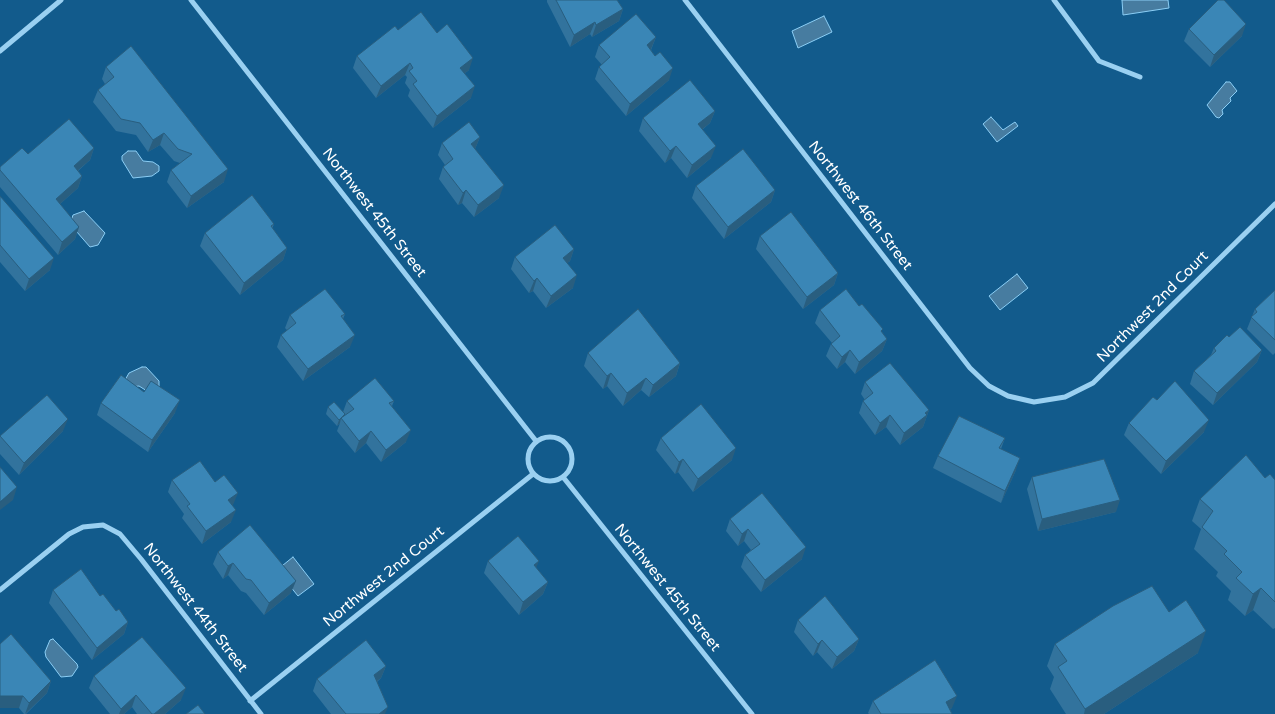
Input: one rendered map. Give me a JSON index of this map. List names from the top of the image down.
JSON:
{
  "streets": {
    "street": [
      "Northwest 46th Street",
      "Northwest 45th Street",
      "Northwest 2nd Court",
      "Northwest 44th Street"
    ]
  },
  "crossings": [
    ["Northwest 46th Street", "Northwest 2nd Court"],
    ["Northwest 45th Street", "Northwest 2nd Court"],
    ["Northwest 2nd Court", "Northwest 44th Street"]
  ]
}
